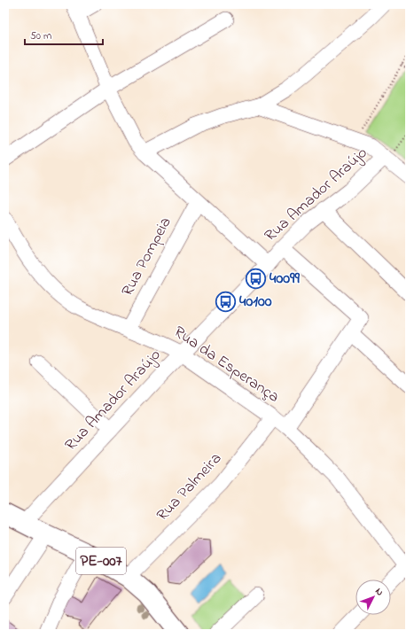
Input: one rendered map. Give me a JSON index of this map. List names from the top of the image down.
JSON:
{
  "streets": {
    "main road": ["PE-007"],
    "street": [
      "Rua Amador Araújo",
      "Rua Pompeia",
      "Rua da Esperança",
      "Rua Palmeira"
    ]
  },
  "crossings": [
    ["Rua Amador Araújo", "Rua da Esperança"],
    ["Rua Amador Araújo", "PE-007"],
    ["Rua Pompeia", "Rua da Esperança"],
    ["Rua da Esperança", "Rua Palmeira"],
    ["Rua Palmeira", "PE-007"]
  ],
  "places": {
    "bus stop": ["40099", "40100"]
  },
  "scale_bar": "50 m",
  "north": "top right"
}
